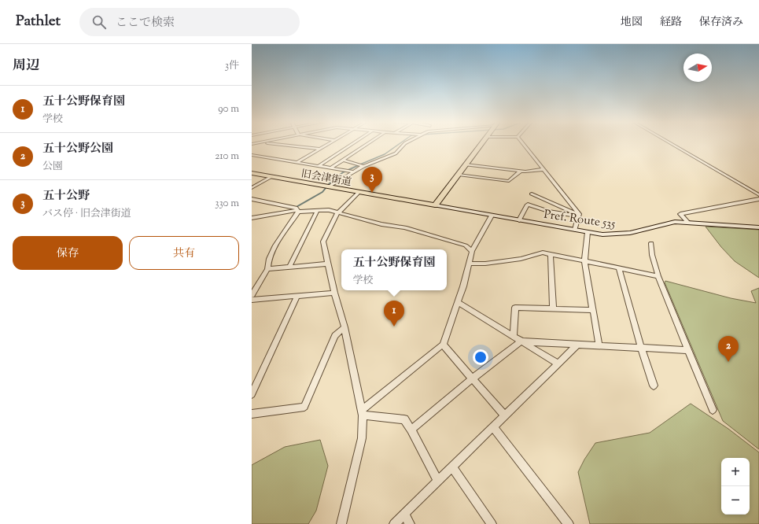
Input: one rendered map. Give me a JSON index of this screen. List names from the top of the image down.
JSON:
{
  "streets": {
    "main road": ["旧会津街道", "Pref. Route 535"]
  },
  "crossings": [
    ["旧会津街道", "Pref. Route 535"]
  ],
  "north": "right",
  "page": {
    "header": "Pathlet",
    "search": "ここで検索",
    "nav": ["地図", "経路", "保存済み"],
    "heading": ["周辺", "3件"],
    "list": [
      {
        "mark": "1",
        "name": "五十公野保育園",
        "note": "学校",
        "value": "90 m"
      },
      {
        "mark": "2",
        "name": "五十公野公園",
        "note": "公園",
        "value": "210 m"
      },
      {
        "mark": "3",
        "name": "五十公野",
        "note": "バス停 · 旧会津街道",
        "value": "330 m"
      }
    ],
    "pins": ["3", "1", "2"],
    "buttons": ["保存", "共有"],
    "popup": ["五十公野保育園", "学校"],
    "map_buttons": ["+", "−"]
  }
}
